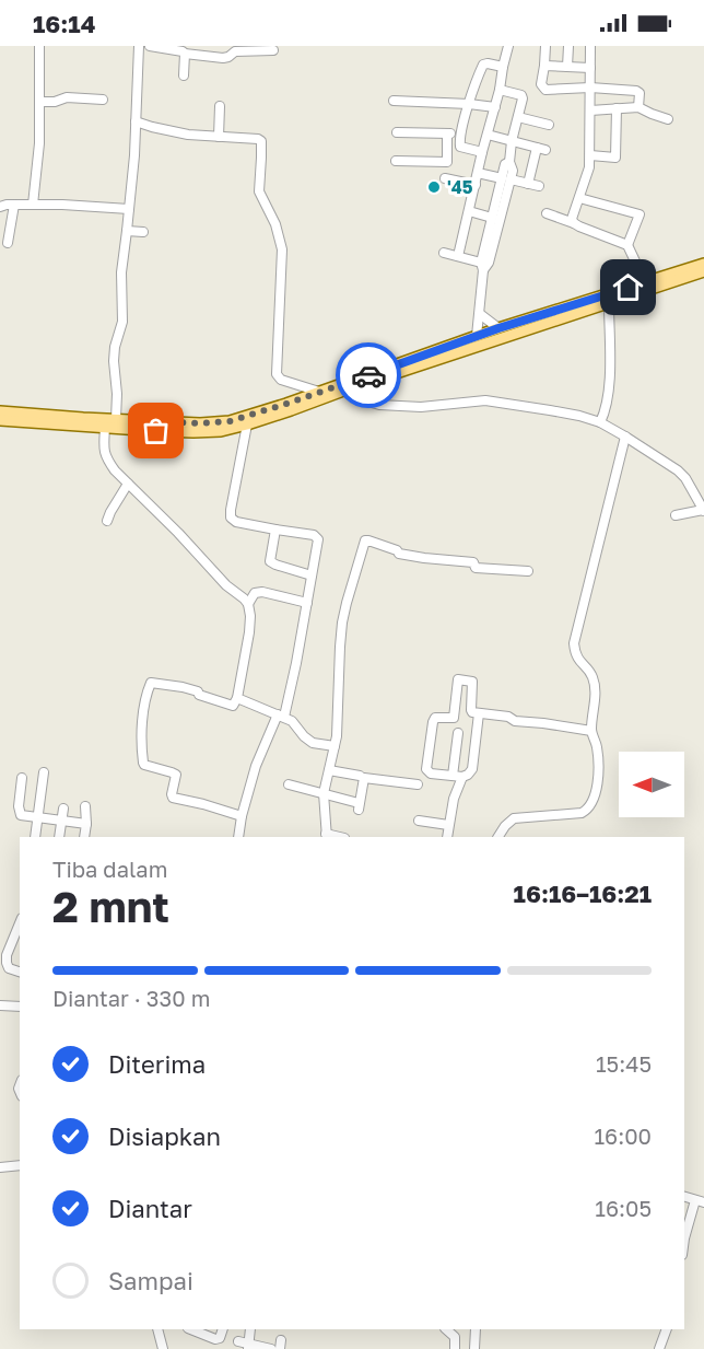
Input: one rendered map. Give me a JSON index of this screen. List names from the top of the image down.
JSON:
{
  "places": ["'45"],
  "north": "left",
  "page": {
    "status": "16:14",
    "heading": ["2 mnt", "Tiba dalam", "16:16–16:21"],
    "bar": "Diantar · 330 m",
    "list": [
      ["Diterima", "15:45"],
      ["Disiapkan", "16:00"],
      ["Diantar", "16:05"],
      "Sampai"
    ]
  }
}
